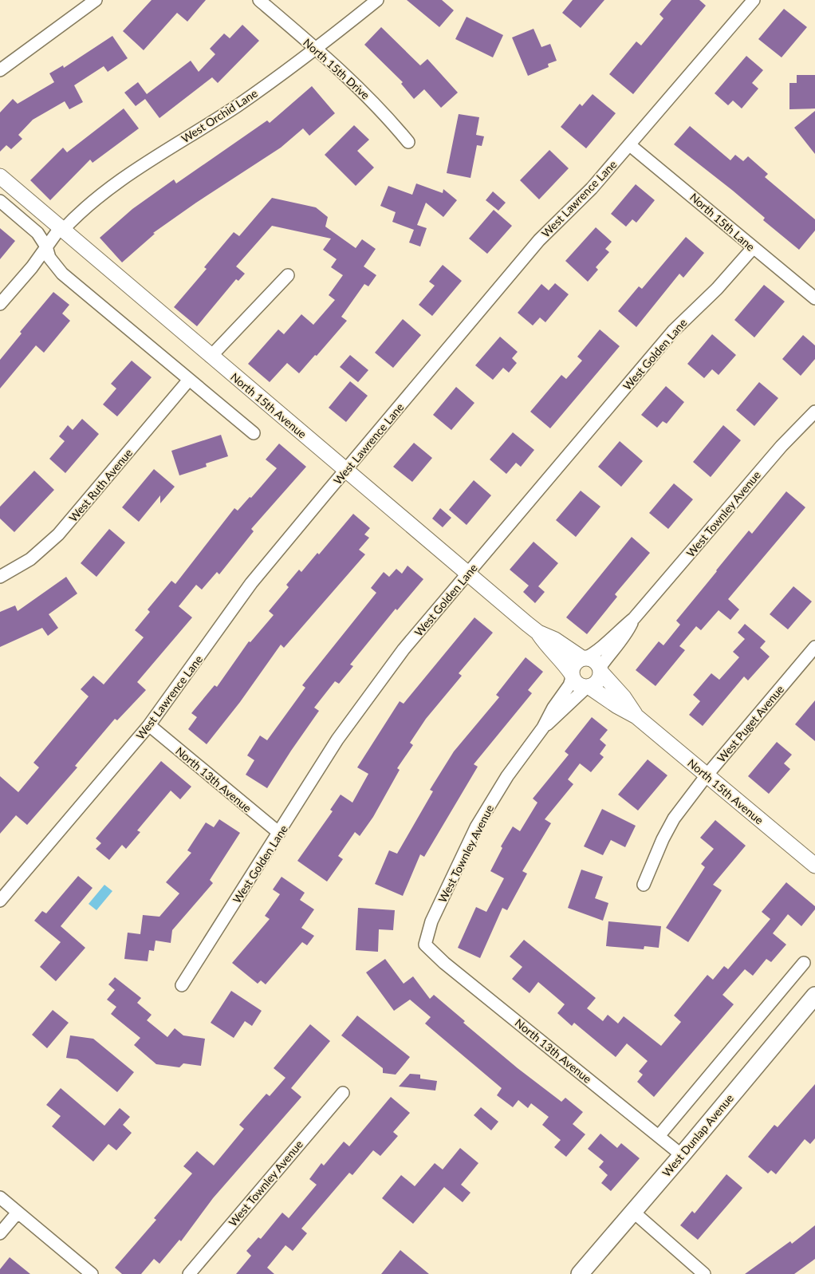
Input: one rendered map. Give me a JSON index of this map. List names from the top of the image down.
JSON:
{
  "streets": {
    "main road": ["West Dunlap Avenue"],
    "street": [
      "North 15th Drive",
      "West Orchid Lane",
      "West Lawrence Lane",
      "North 15th Lane",
      "West Golden Lane",
      "North 15th Avenue",
      "West Ruth Avenue",
      "West Townley Avenue",
      "West Puget Avenue",
      "North 13th Avenue"
    ]
  },
  "crossings": [
    ["North 15th Drive", "West Orchid Lane"],
    ["West Orchid Lane", "North 15th Avenue"],
    ["West Lawrence Lane", "North 15th Lane"],
    ["West Lawrence Lane", "North 15th Avenue"],
    ["West Lawrence Lane", "North 13th Avenue"],
    ["North 15th Lane", "West Golden Lane"],
    ["West Golden Lane", "North 15th Avenue"],
    ["West Golden Lane", "North 13th Avenue"],
    ["North 15th Avenue", "West Townley Avenue"],
    ["North 15th Avenue", "West Puget Avenue"],
    ["West Townley Avenue", "North 13th Avenue"],
    ["North 13th Avenue", "West Dunlap Avenue"]
  ]
}
